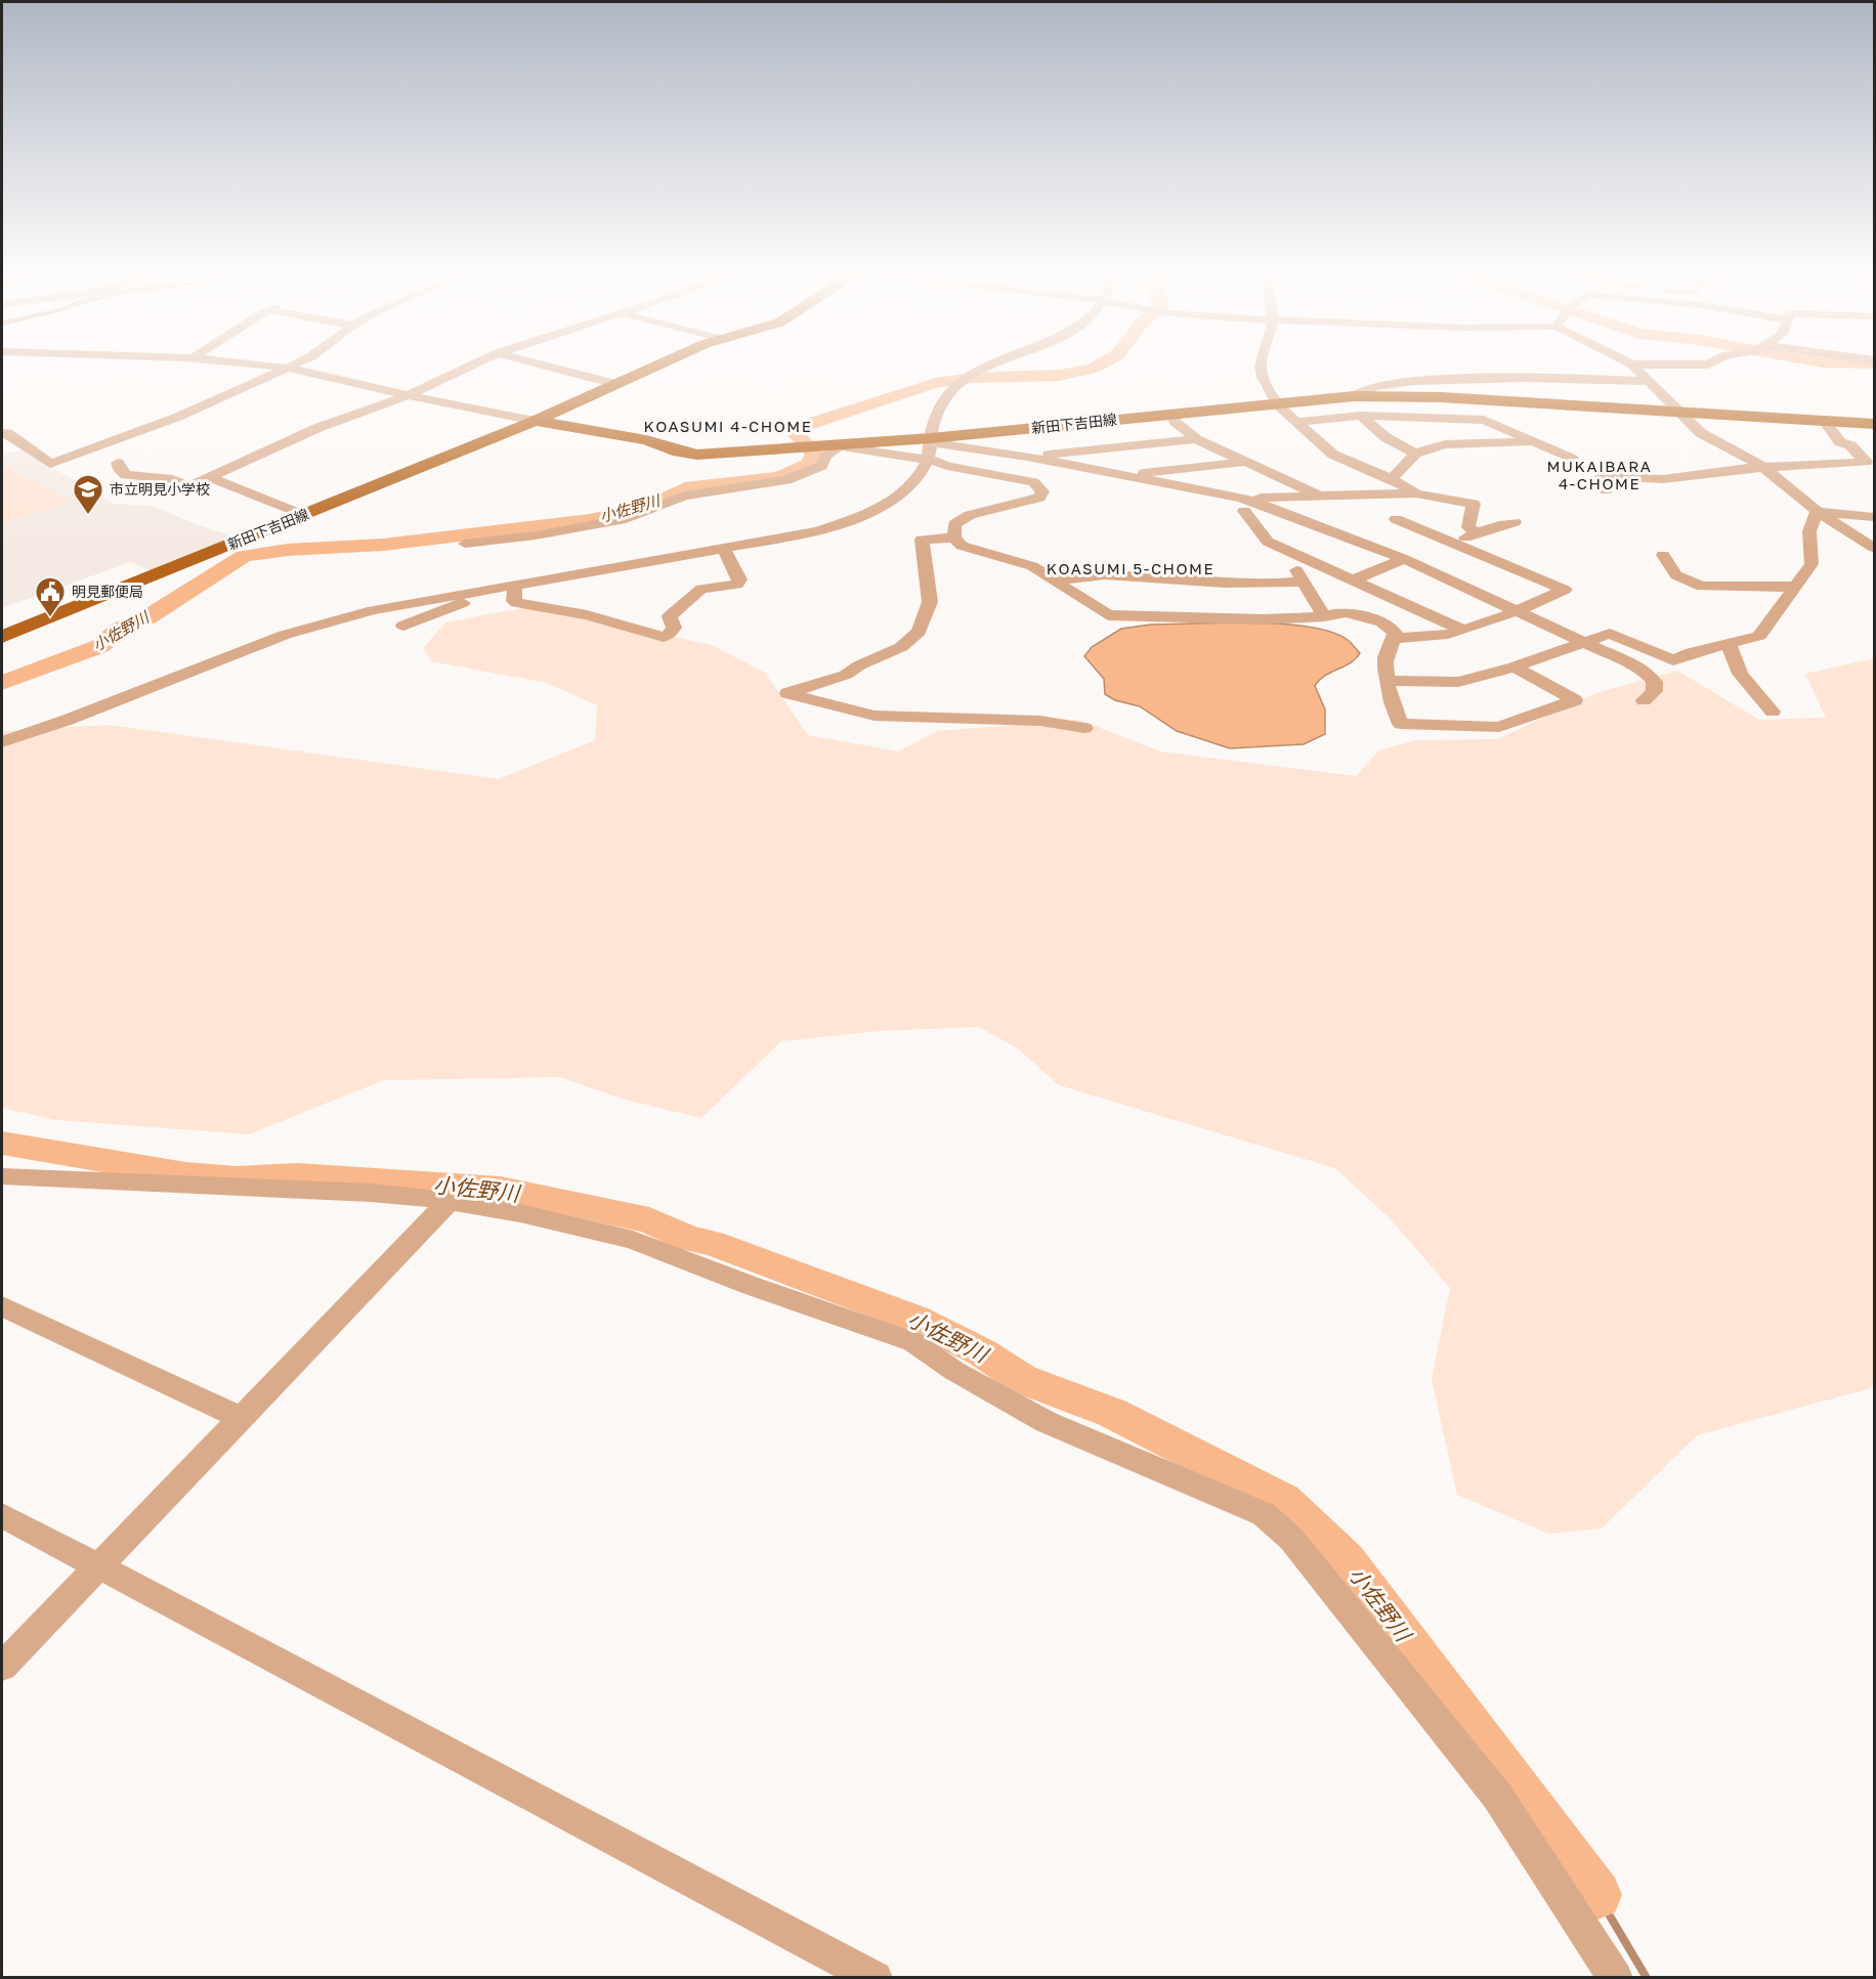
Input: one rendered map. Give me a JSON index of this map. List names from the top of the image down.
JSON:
{
  "streets": {
    "main road": ["新田下吉田線"]
  },
  "districts": ["KOASUMI 4-CHOME", "MUKAIBARA 4-CHOME", "KOASUMI 5-CHOME"],
  "water": ["小佐野川"],
  "places": {
    "school or university": ["市立明見小学校"],
    "public building": ["明見郵便局"]
  }
}
